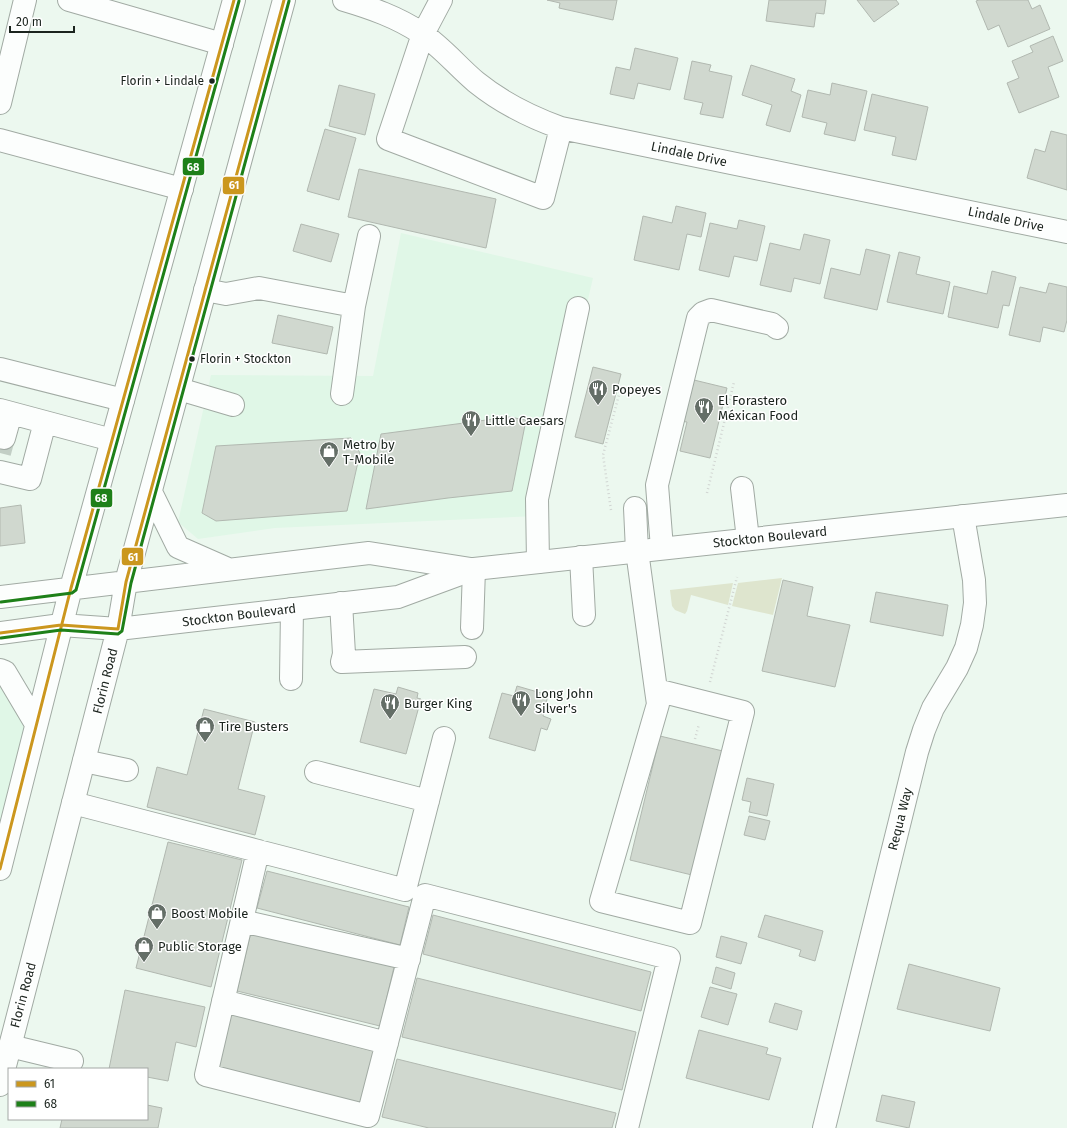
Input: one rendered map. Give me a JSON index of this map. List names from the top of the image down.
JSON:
{
  "streets": {
    "main road": [
      "Lindale Drive",
      "Stockton Boulevard",
      "Florin Road",
      "Requa Way"
    ]
  },
  "crossings": [
    ["Stockton Boulevard", "Florin Road"],
    ["Stockton Boulevard", "Requa Way"]
  ],
  "places": {
    "other": ["Florin + Lindale", "Florin + Stockton"],
    "restaurant": [
      "Popeyes",
      "El Forastero Méxican Food",
      "Little Caesars",
      "Long John Silver's",
      "Burger King"
    ],
    "shop": [
      "Metro by T-Mobile",
      "Tire Busters",
      "Boost Mobile",
      "Public Storage"
    ]
  },
  "lines": ["transit line 61", "transit line 68"],
  "legend": ["61", "68"],
  "scale_bar": "20 m"
}
